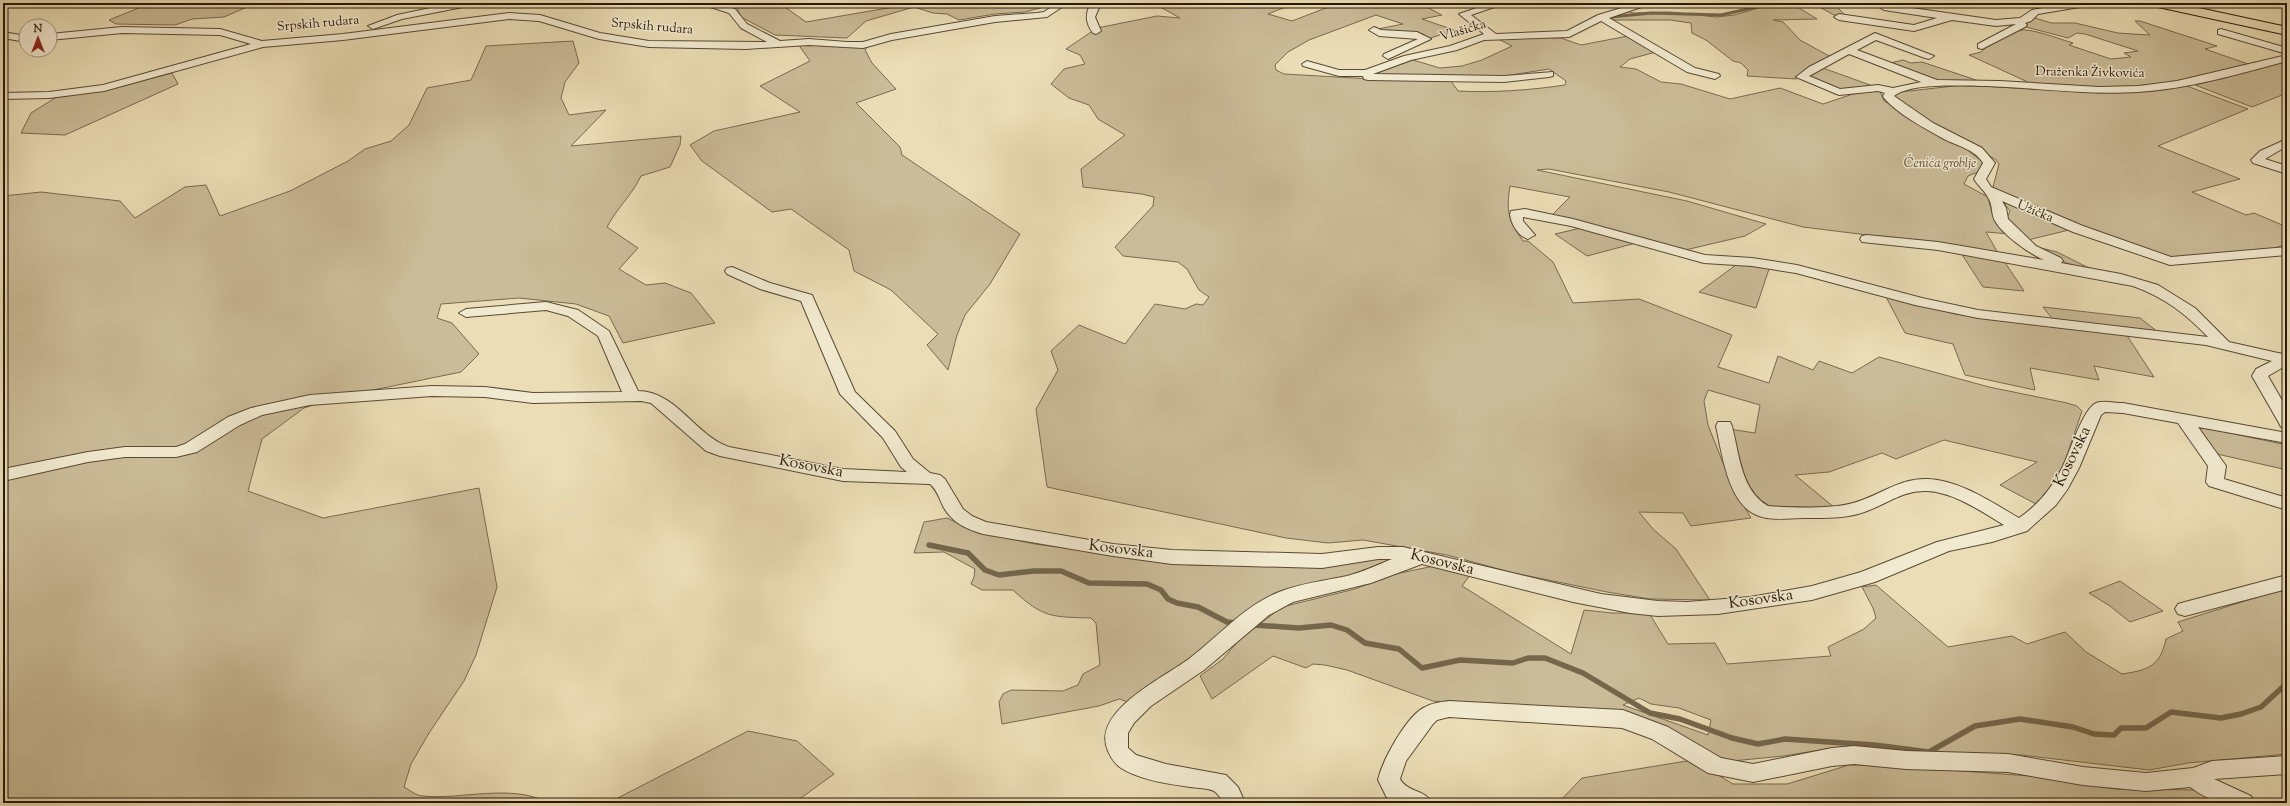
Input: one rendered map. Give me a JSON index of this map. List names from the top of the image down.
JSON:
{
  "streets": {
    "street": [
      "Srpskih rudara",
      "Vlašićka",
      "Draženka Živkovića",
      "Užička",
      "Kosovska"
    ]
  },
  "parks": ["Čenića groblje"],
  "north": "top"
}
